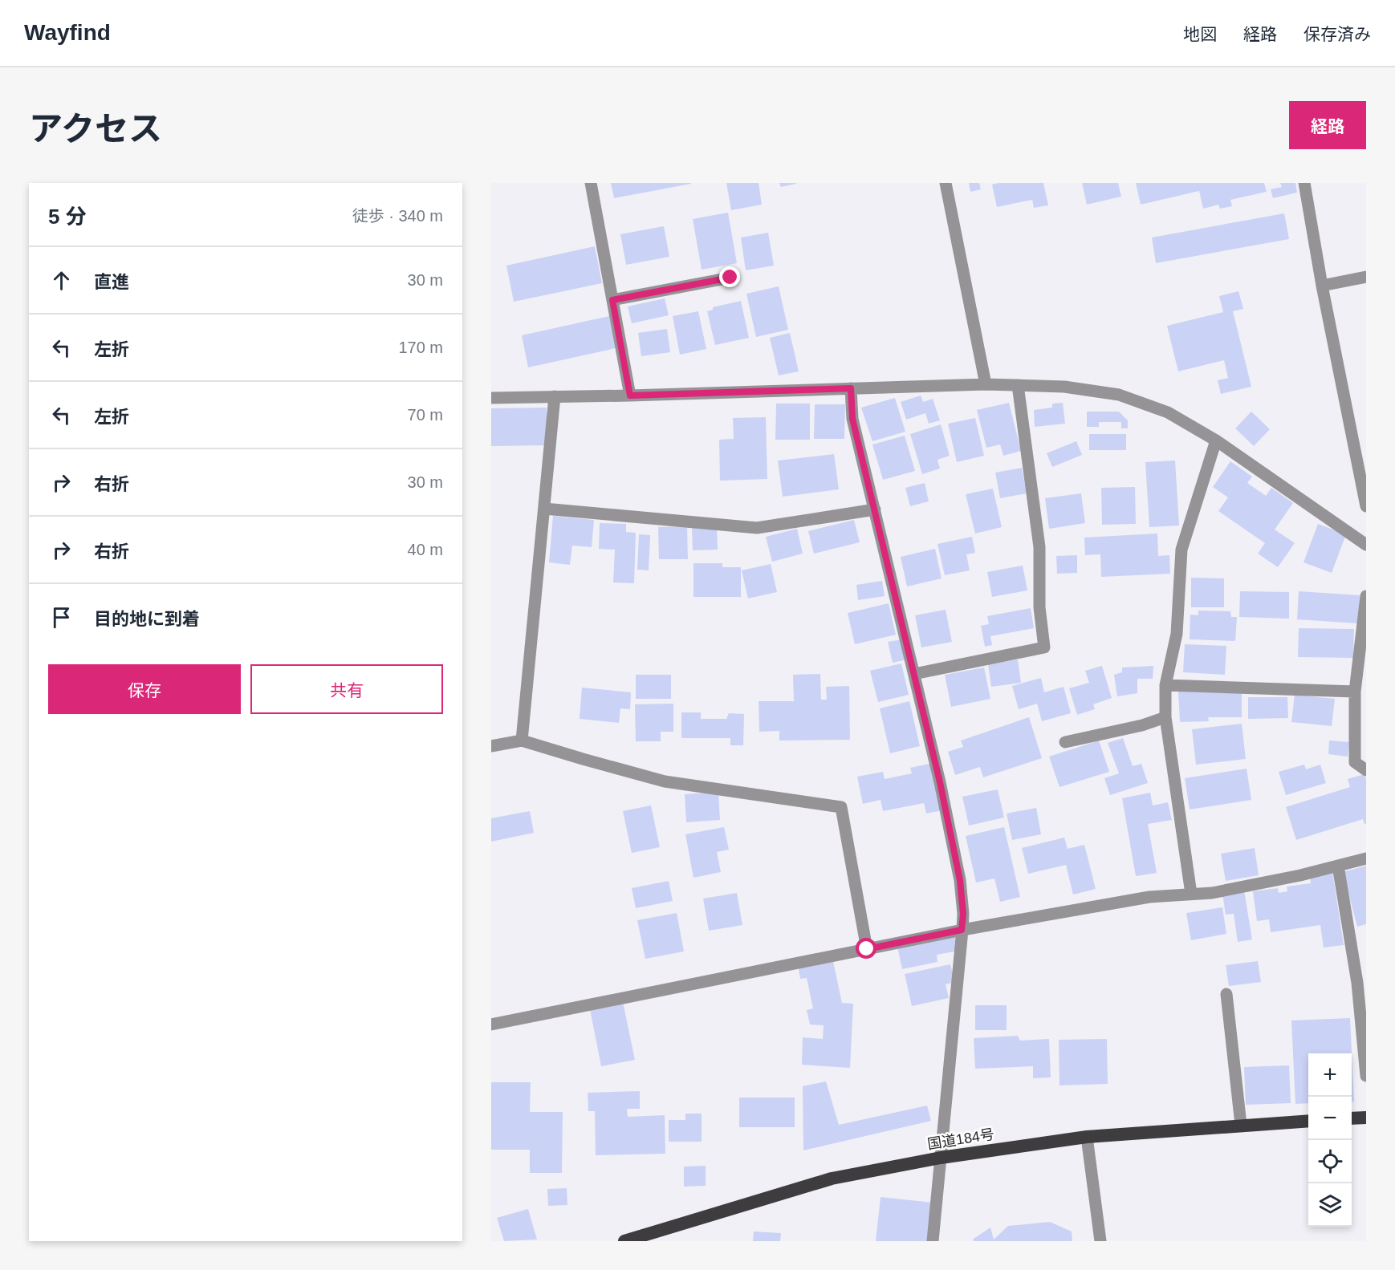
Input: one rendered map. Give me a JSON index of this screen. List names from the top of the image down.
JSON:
{
  "streets": {
    "highway": ["国道184号"]
  },
  "page": {
    "header": "Wayfind",
    "nav": ["地図", "経路", "保存済み"],
    "title": "アクセス",
    "buttons": [
      "経路",
      ["保存", "共有"]
    ],
    "heading": ["5 分", "徒歩 · 340 m"],
    "list": [
      ["直進", "30 m"],
      ["左折", "170 m"],
      ["左折", "70 m"],
      ["右折", "30 m"],
      ["右折", "40 m"],
      "目的地に到着"
    ],
    "map_buttons": ["+", "−"]
  }
}
